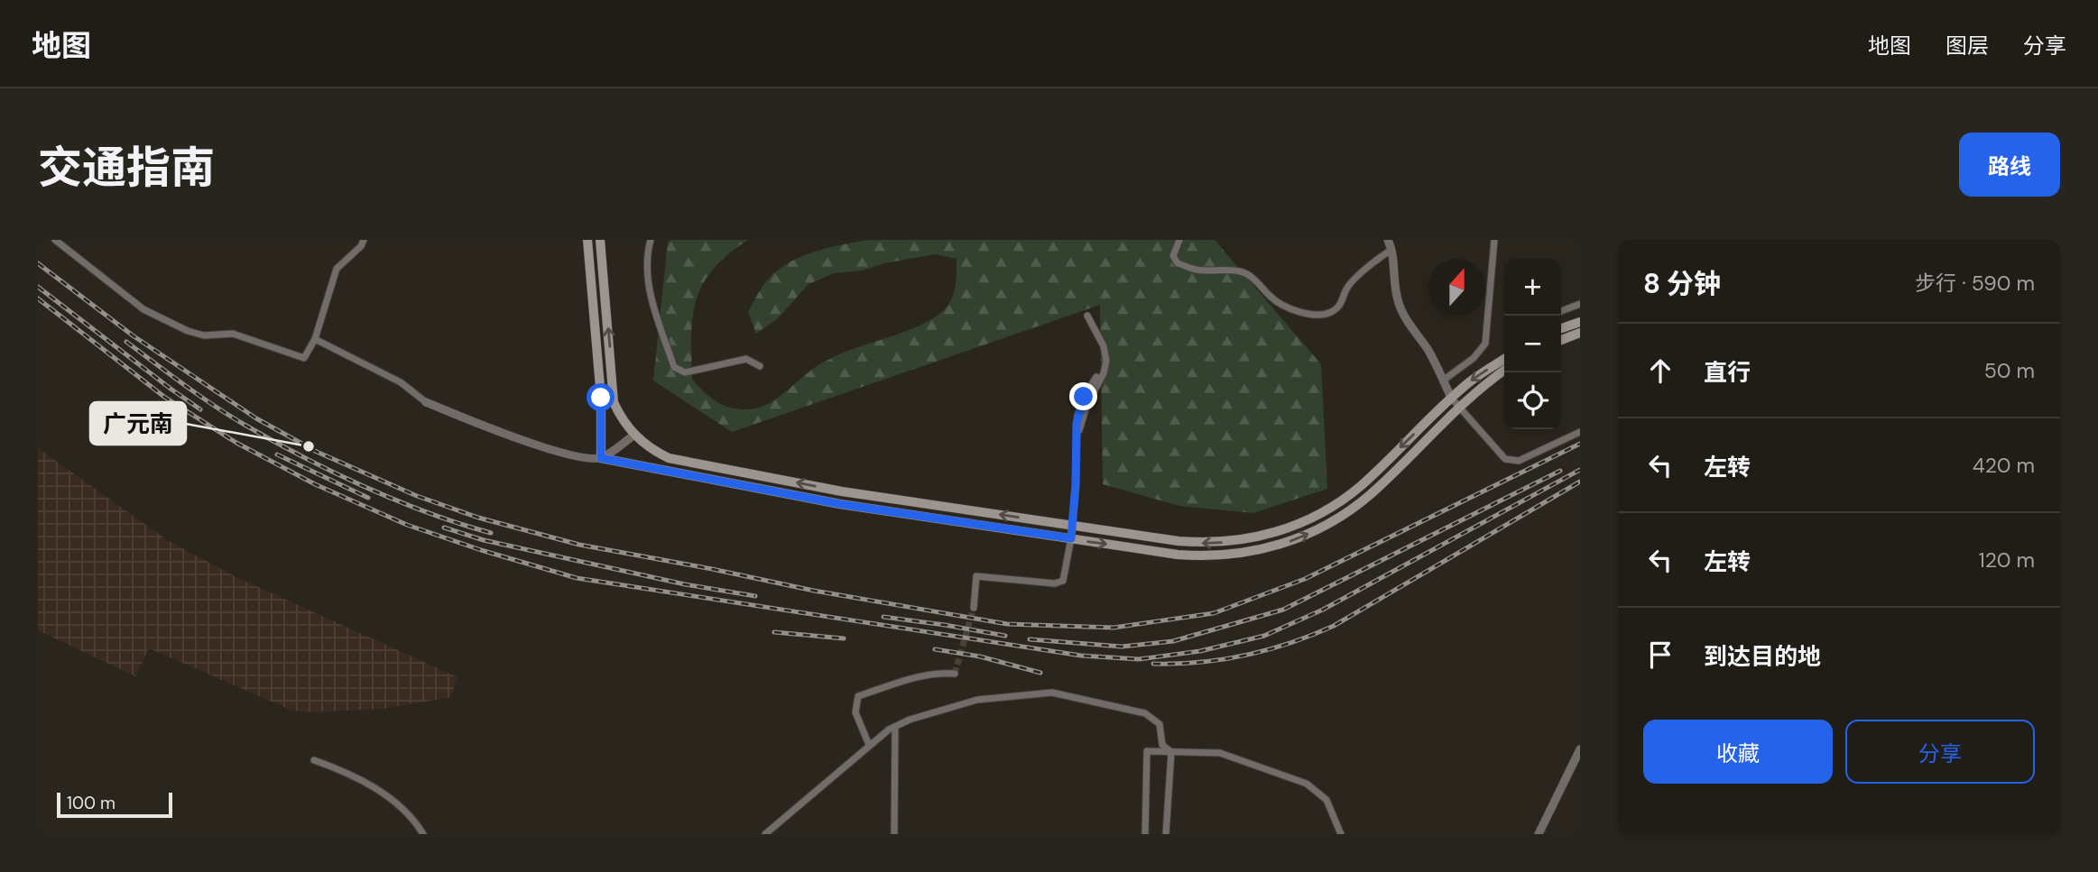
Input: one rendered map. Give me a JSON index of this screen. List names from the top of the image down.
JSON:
{
  "places": ["广元南"],
  "scale_bar": "100 m",
  "north": "top",
  "page": {
    "header": "地图",
    "nav": ["地图", "图层", "分享"],
    "title": "交通指南",
    "buttons": [
      "路线",
      ["收藏", "分享"]
    ],
    "heading": ["8 分钟", "步行 · 590 m"],
    "map_buttons": ["+", "−"],
    "list": [
      ["直行", "50 m"],
      ["左转", "420 m"],
      ["左转", "120 m"],
      "到达目的地"
    ],
    "scale": "100 m"
  }
}
